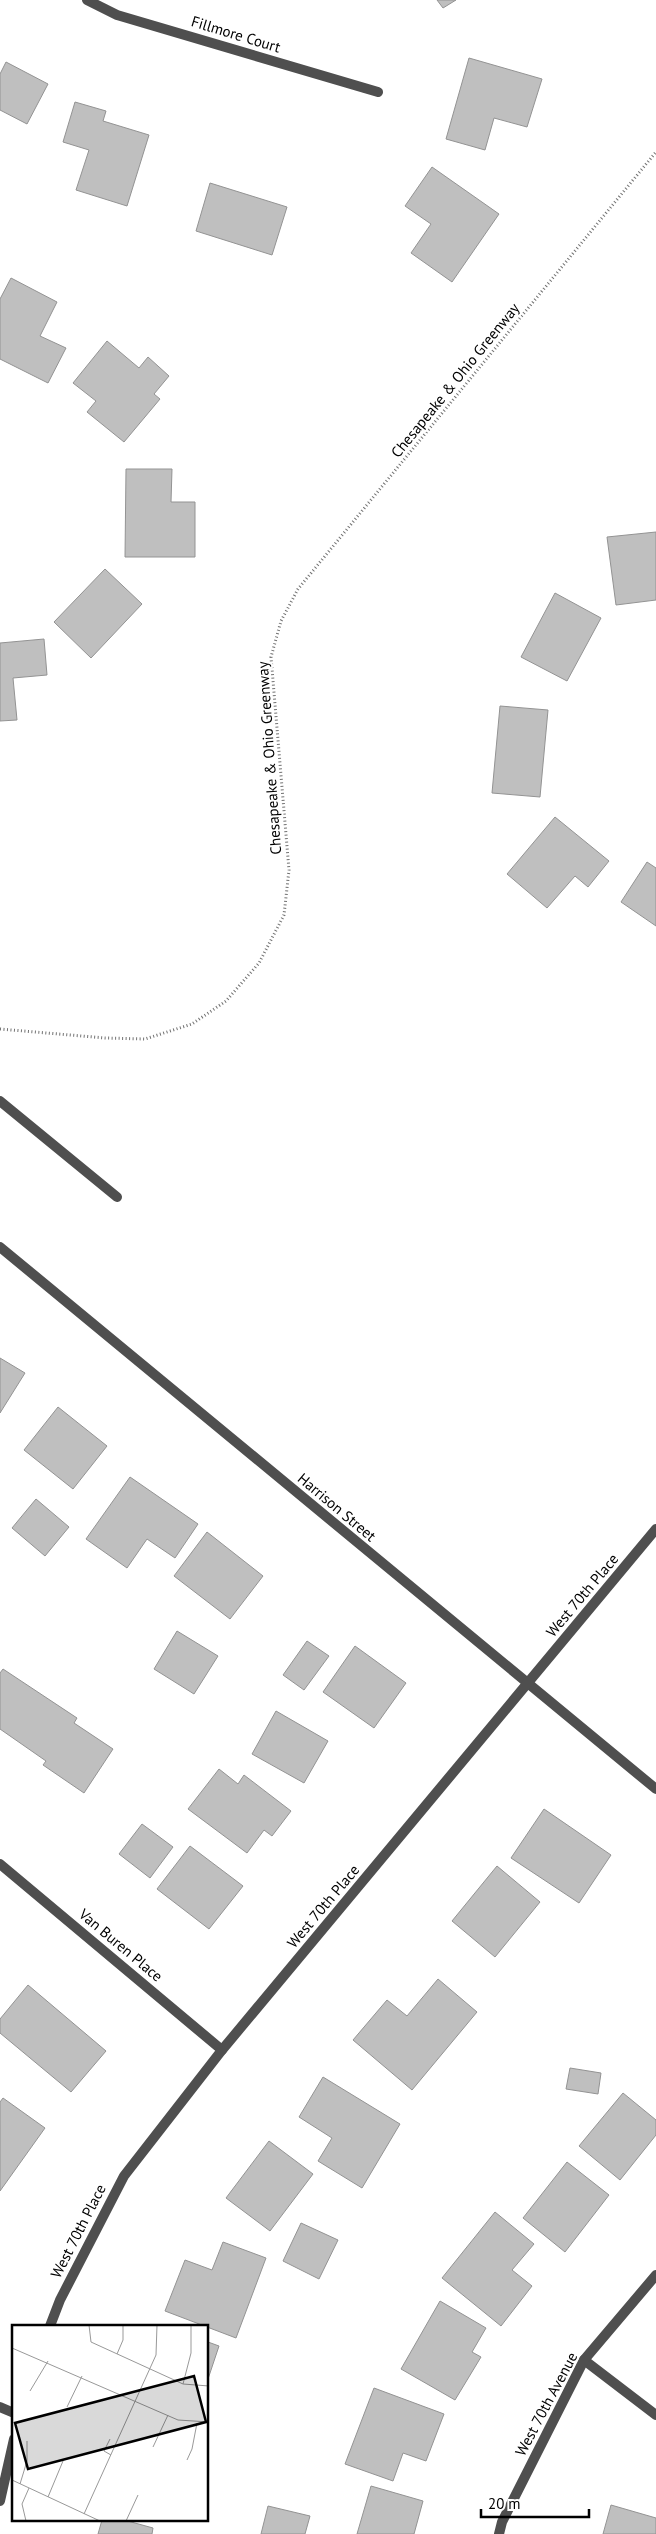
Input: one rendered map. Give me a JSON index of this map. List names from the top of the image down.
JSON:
{
  "streets": {
    "street": [
      "Fillmore Court",
      "Harrison Street",
      "West 70th Place",
      "Van Buren Place",
      "West 70th Avenue"
    ],
    "path": ["Chesapeake & Ohio Greenway"]
  },
  "crossings": [
    ["Harrison Street", "West 70th Place"],
    ["West 70th Place", "Van Buren Place"]
  ],
  "scale_bar": "20 m"
}
